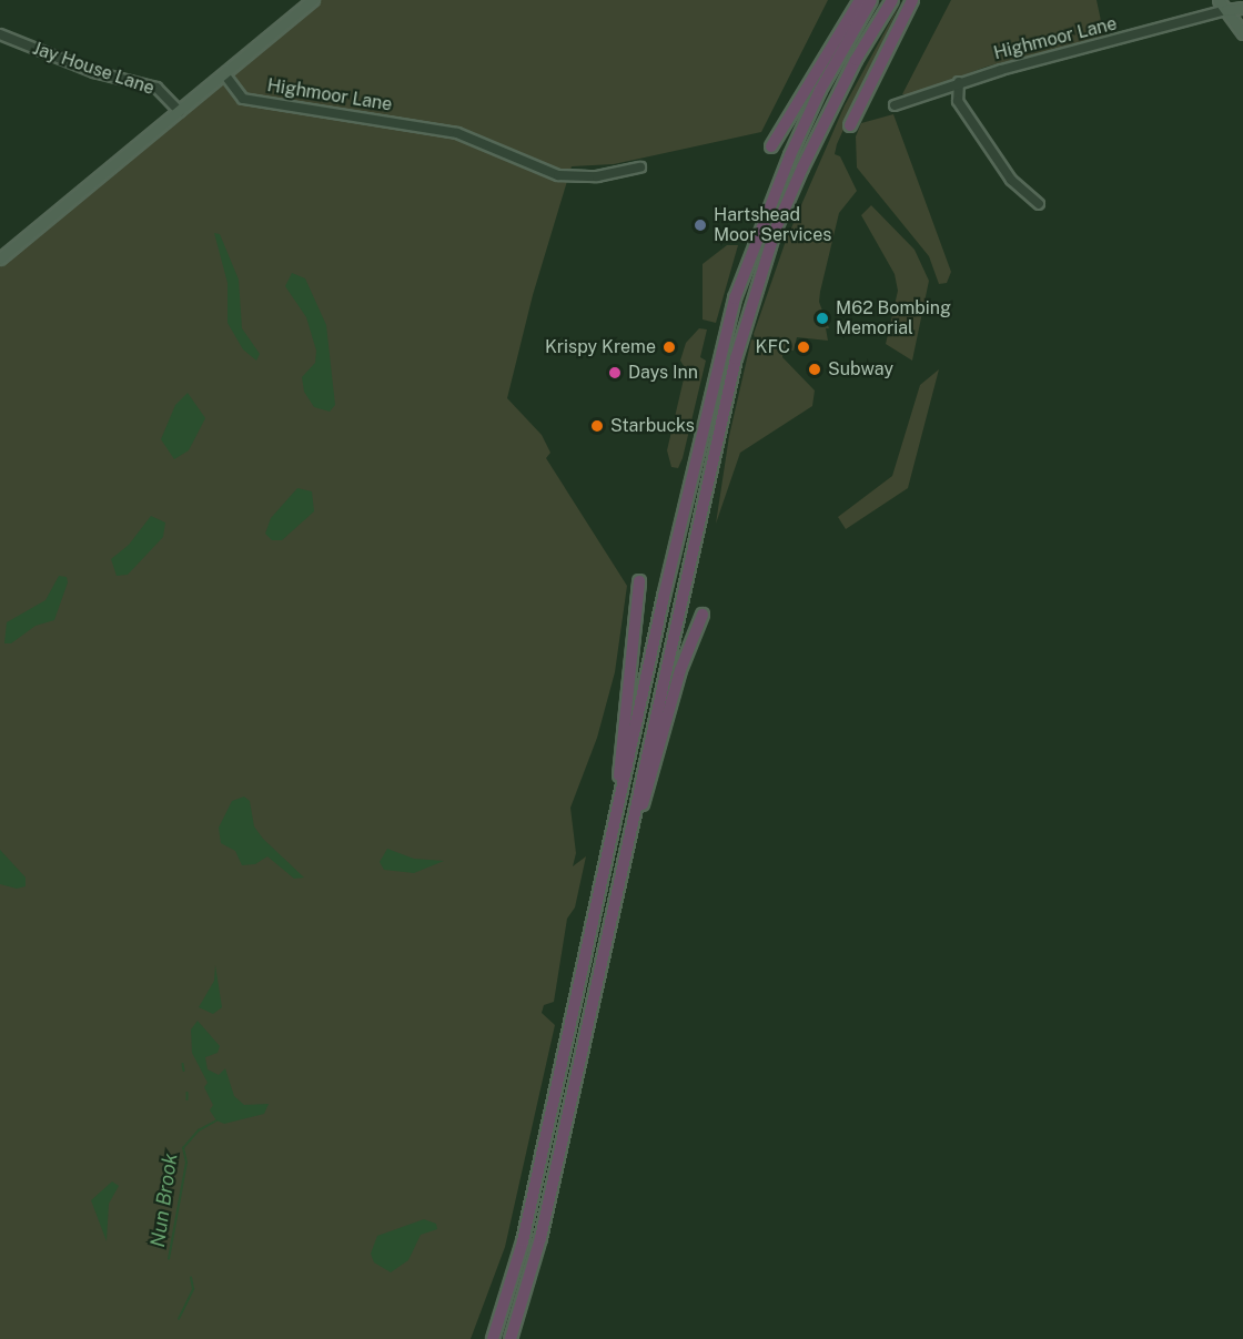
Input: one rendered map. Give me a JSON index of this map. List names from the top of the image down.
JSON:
{
  "streets": {
    "street": ["Highmoor Lane", "Jay House Lane"]
  },
  "water": ["Nun Brook"],
  "places": [
    "Hartshead Moor Services",
    "M62 Bombing Memorial",
    "Krispy Kreme",
    "KFC",
    "Subway",
    "Days Inn",
    "Starbucks"
  ]
}
